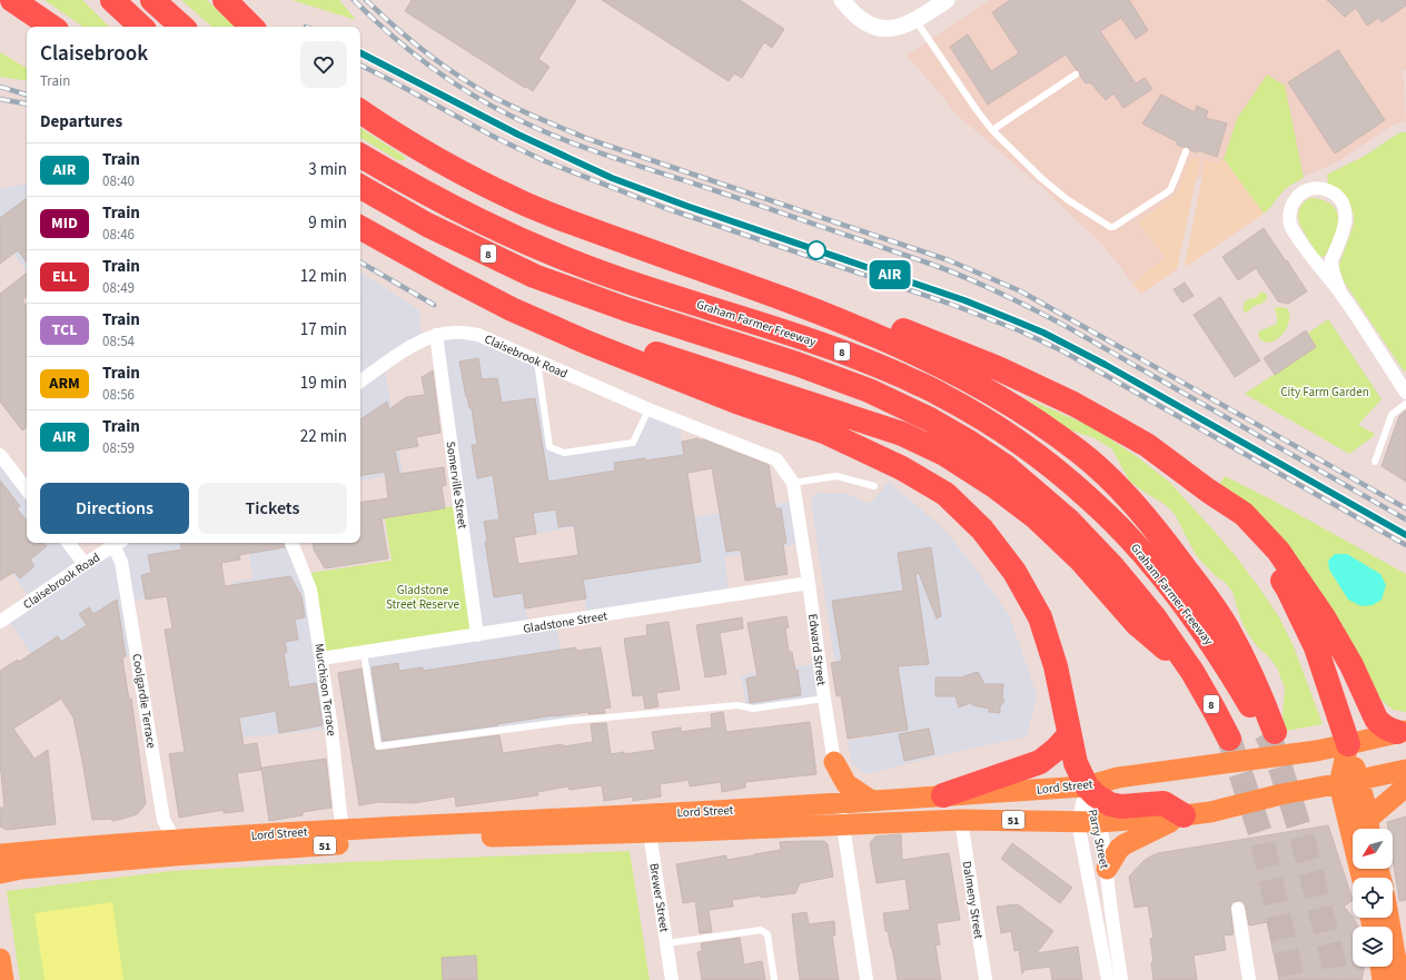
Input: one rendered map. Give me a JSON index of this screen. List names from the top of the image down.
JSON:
{
  "streets": {
    "highway": ["8", "Graham Farmer Freeway"],
    "main road": ["Lord Street", "51"],
    "street": [
      "Claisebrook Road",
      "Somerville Street",
      "Gladstone Street",
      "Edward Street",
      "Murchison Terrace",
      "Coolgardie Terrace",
      "Parry Street",
      "Brewer Street",
      "Dalmeny Street"
    ]
  },
  "crossings": [
    ["Claisebrook Road", "Somerville Street"],
    ["Claisebrook Road", "Edward Street"],
    ["Claisebrook Road", "Coolgardie Terrace"],
    ["Somerville Street", "Gladstone Street"],
    ["Gladstone Street", "Edward Street"],
    ["Gladstone Street", "Murchison Terrace"],
    ["Edward Street", "Lord Street"],
    ["Murchison Terrace", "Lord Street"],
    ["Coolgardie Terrace", "Lord Street"],
    ["Lord Street", "Parry Street"],
    ["Lord Street", "Brewer Street"],
    ["Lord Street", "Dalmeny Street"]
  ],
  "parks": ["City Farm Garden", "Gladstone Street Reserve"],
  "north": "bottom left",
  "page": {
    "on_map": "AIR",
    "heading": [
      ["Claisebrook", "Train"],
      "Departures"
    ],
    "list": [
      {
        "mark": "AIR",
        "name": "Train",
        "note": "08:40",
        "value": "3 min"
      },
      {
        "mark": "MID",
        "name": "Train",
        "note": "08:46",
        "value": "9 min"
      },
      {
        "mark": "ELL",
        "name": "Train",
        "note": "08:49",
        "value": "12 min"
      },
      {
        "mark": "TCL",
        "name": "Train",
        "note": "08:54",
        "value": "17 min"
      },
      {
        "mark": "ARM",
        "name": "Train",
        "note": "08:56",
        "value": "19 min"
      },
      {
        "mark": "AIR",
        "name": "Train",
        "note": "08:59",
        "value": "22 min"
      }
    ],
    "buttons": ["Directions", "Tickets"]
  }
}
